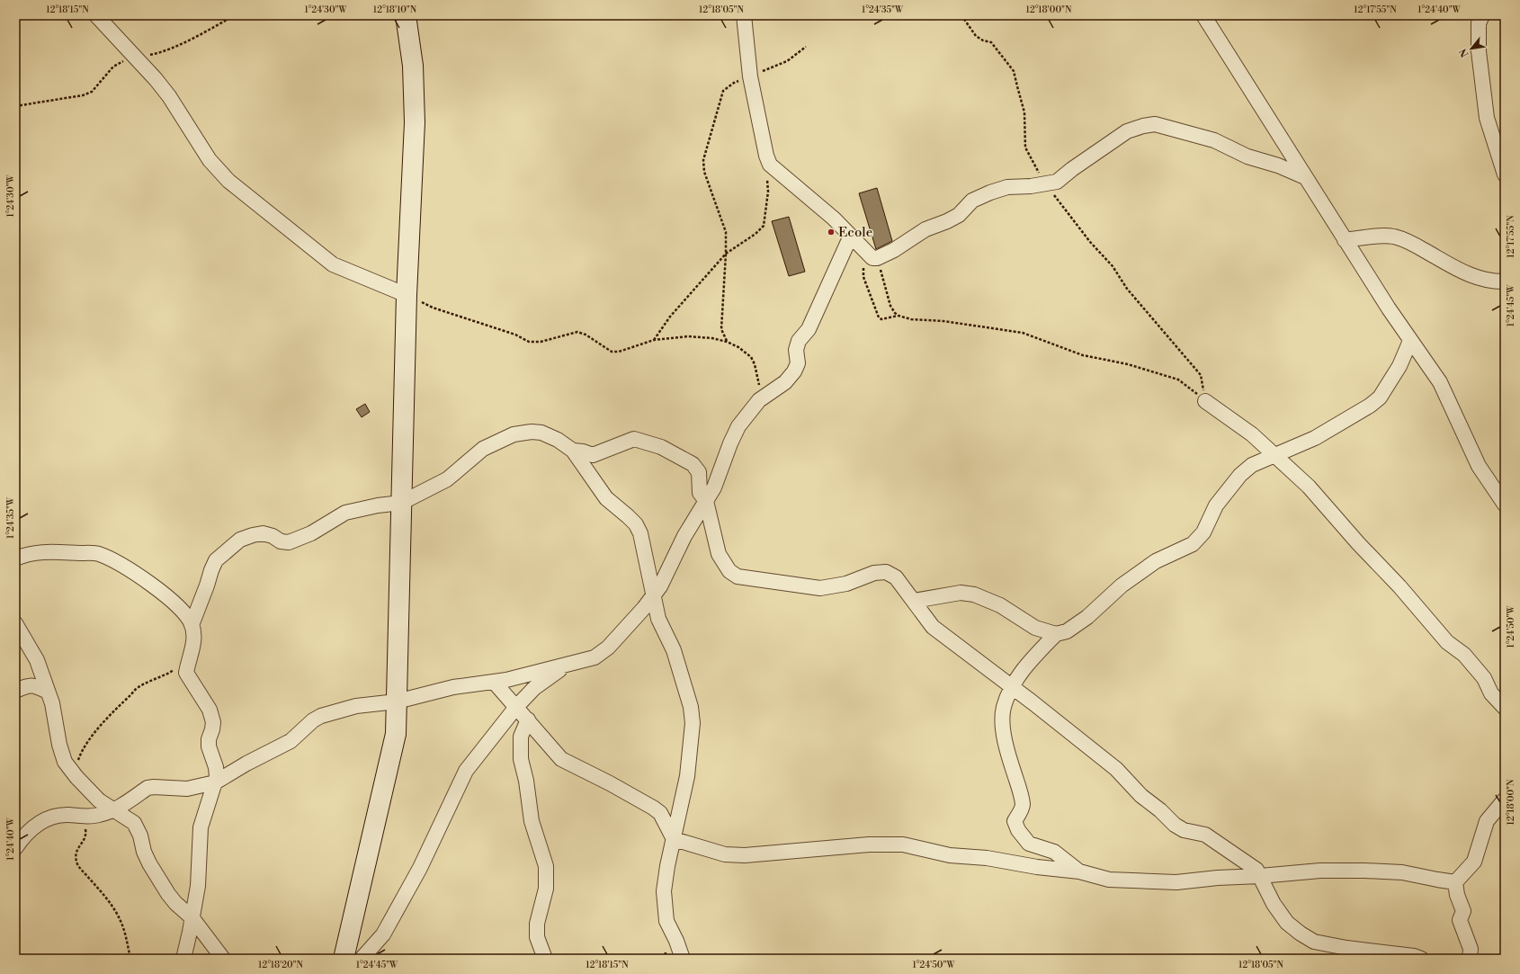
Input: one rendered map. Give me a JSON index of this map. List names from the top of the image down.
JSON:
{
  "places": ["Ecole"],
  "north": "bottom left",
  "coordinates": [
    "12°18'15\"N",
    "1°24'30\"W",
    "12°18'10\"N",
    "12°18'05\"N",
    "1°24'35\"W",
    "12°18'00\"N",
    "12°17'55\"N",
    "1°24'40\"W",
    "1°24'45\"W",
    "1°24'50\"W",
    "12°18'20\"N"
  ]
}
